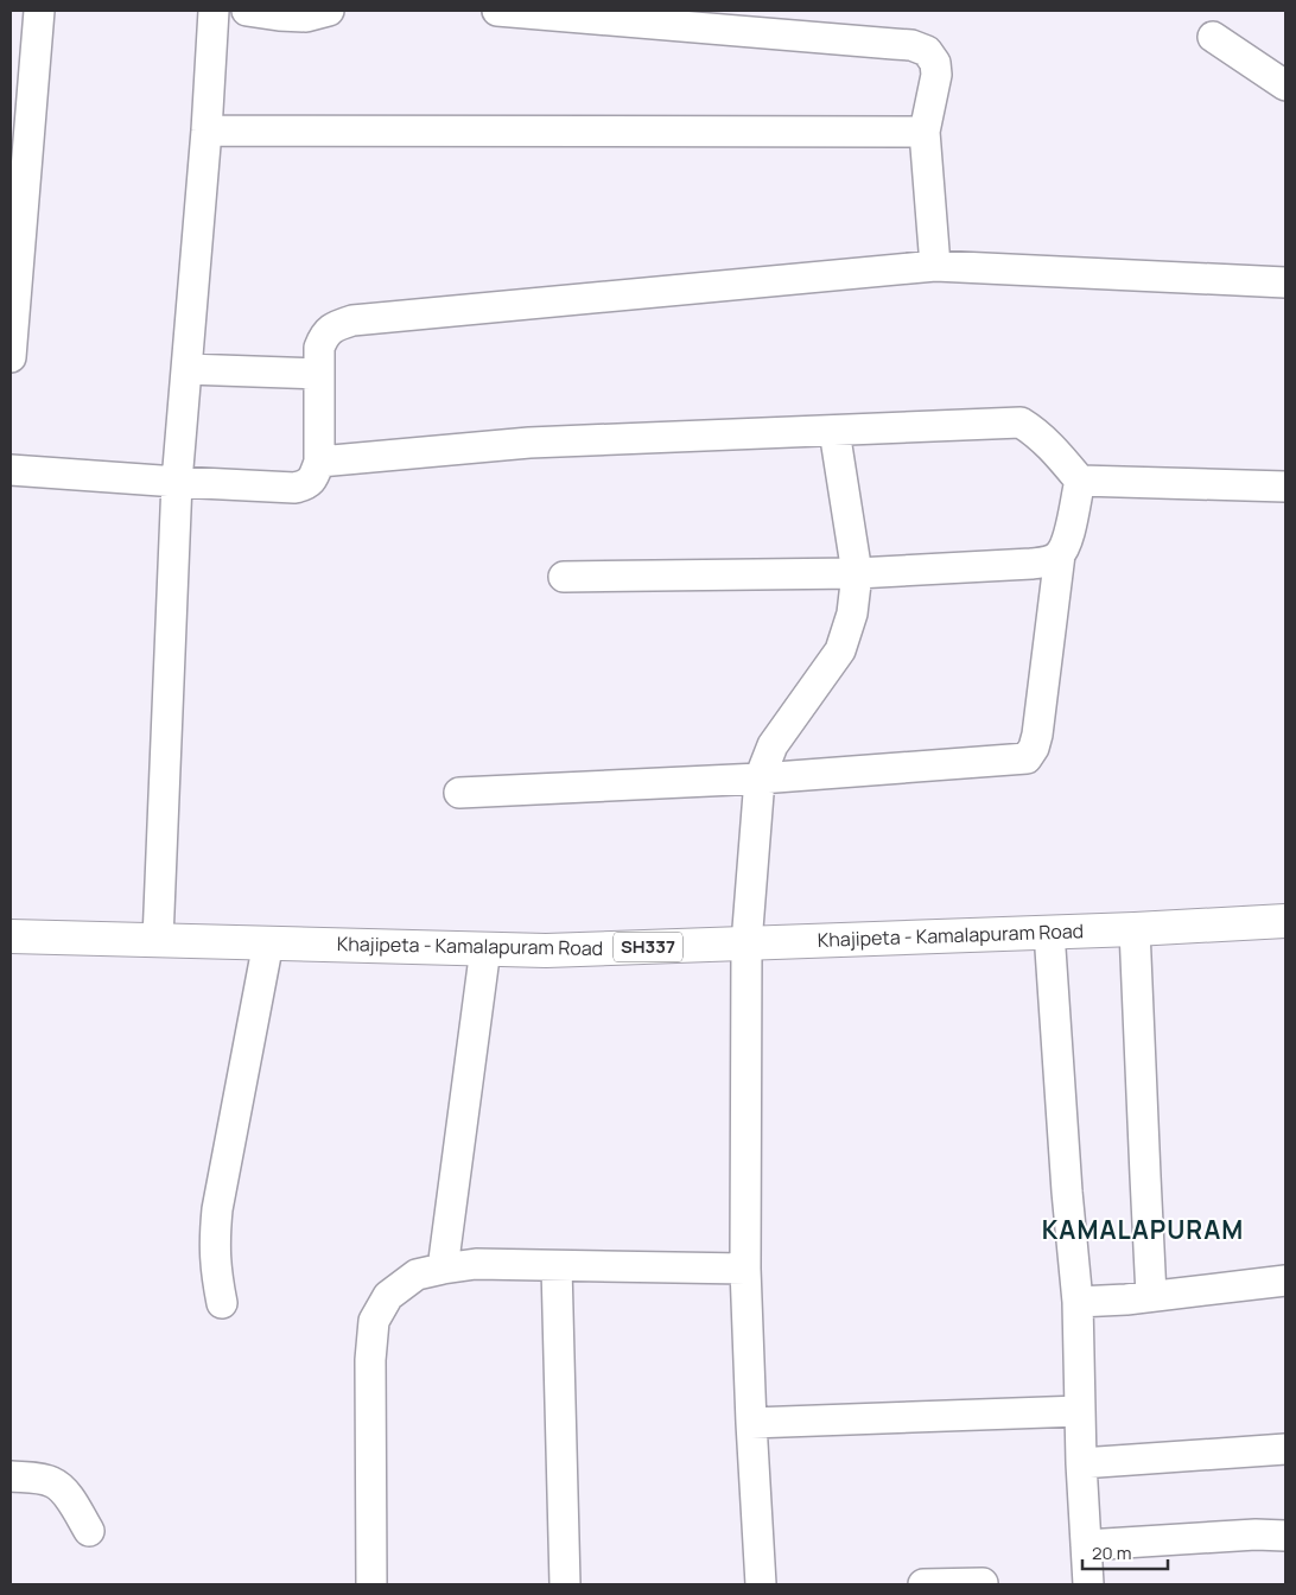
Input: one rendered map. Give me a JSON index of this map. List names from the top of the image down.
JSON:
{
  "streets": {
    "main road": ["Khajipeta - Kamalapuram Road", "SH337"]
  },
  "districts": ["KAMALAPURAM"],
  "scale_bar": "20 m"
}
